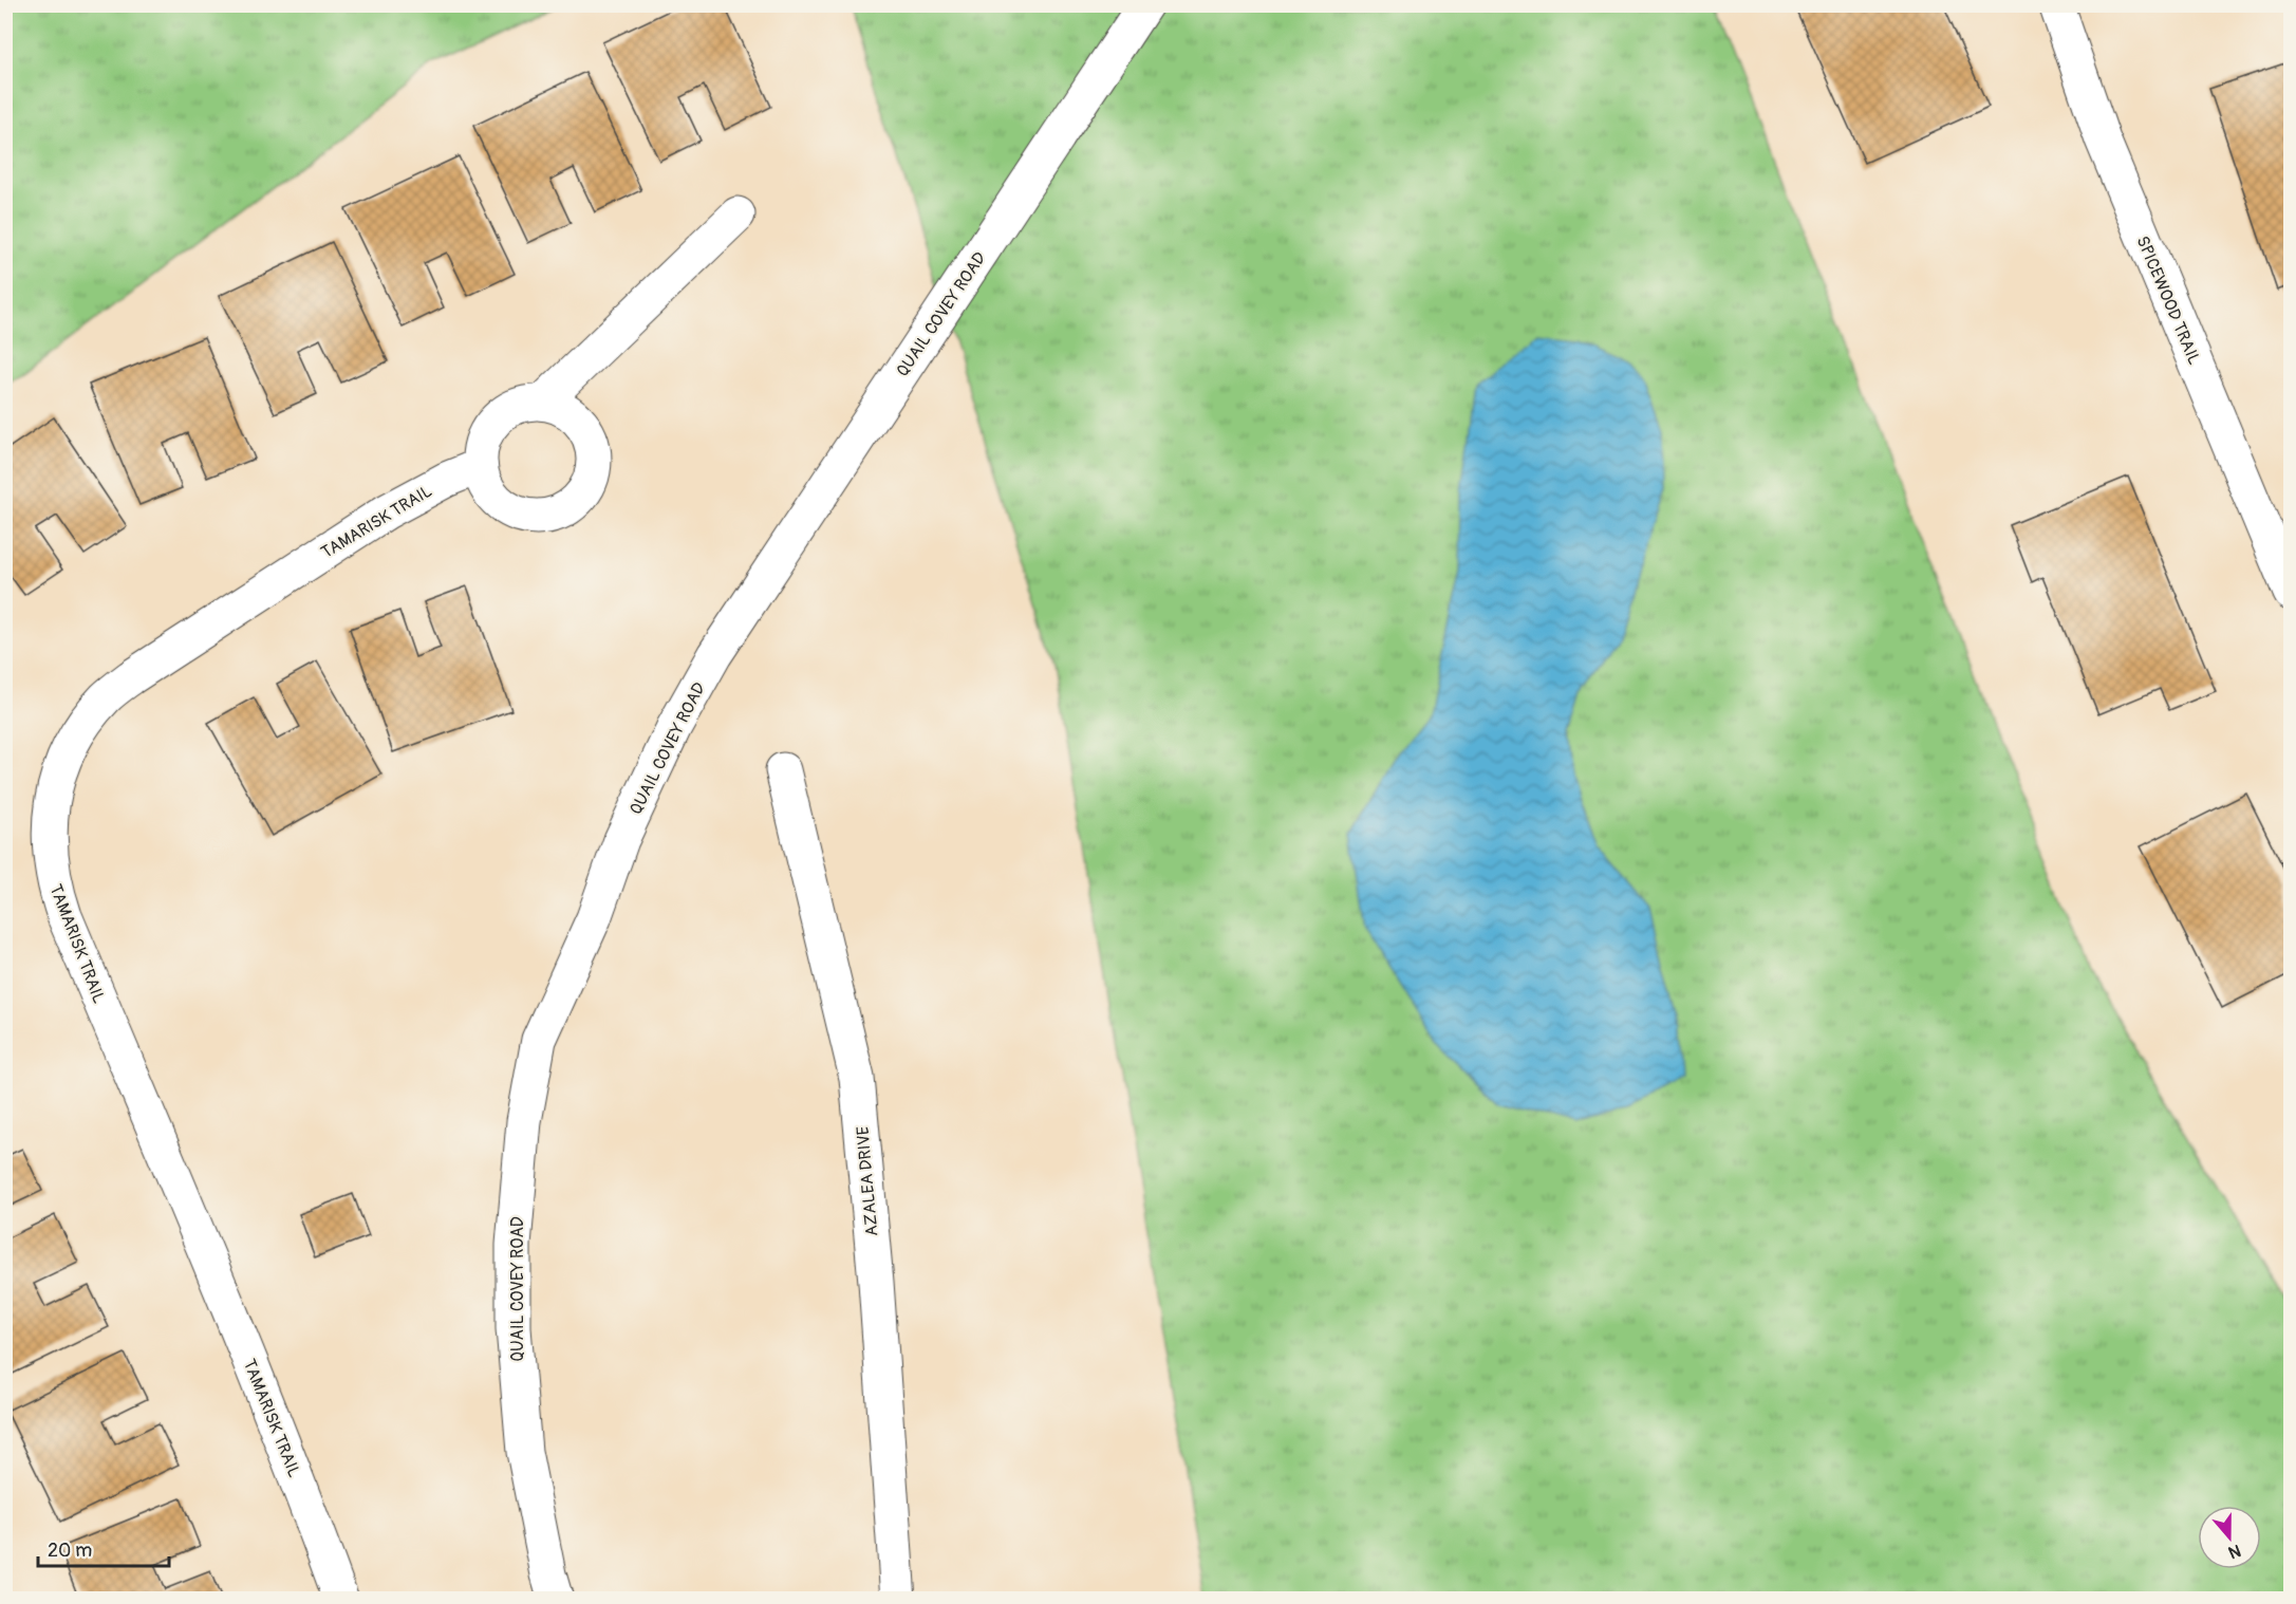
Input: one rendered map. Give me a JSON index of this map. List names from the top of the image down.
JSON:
{
  "streets": {
    "street": [
      "SPICEWOOD TRAIL",
      "QUAIL COVEY ROAD",
      "TAMARISK TRAIL",
      "AZALEA DRIVE"
    ]
  },
  "scale_bar": "20 m",
  "north": "bottom"
}
